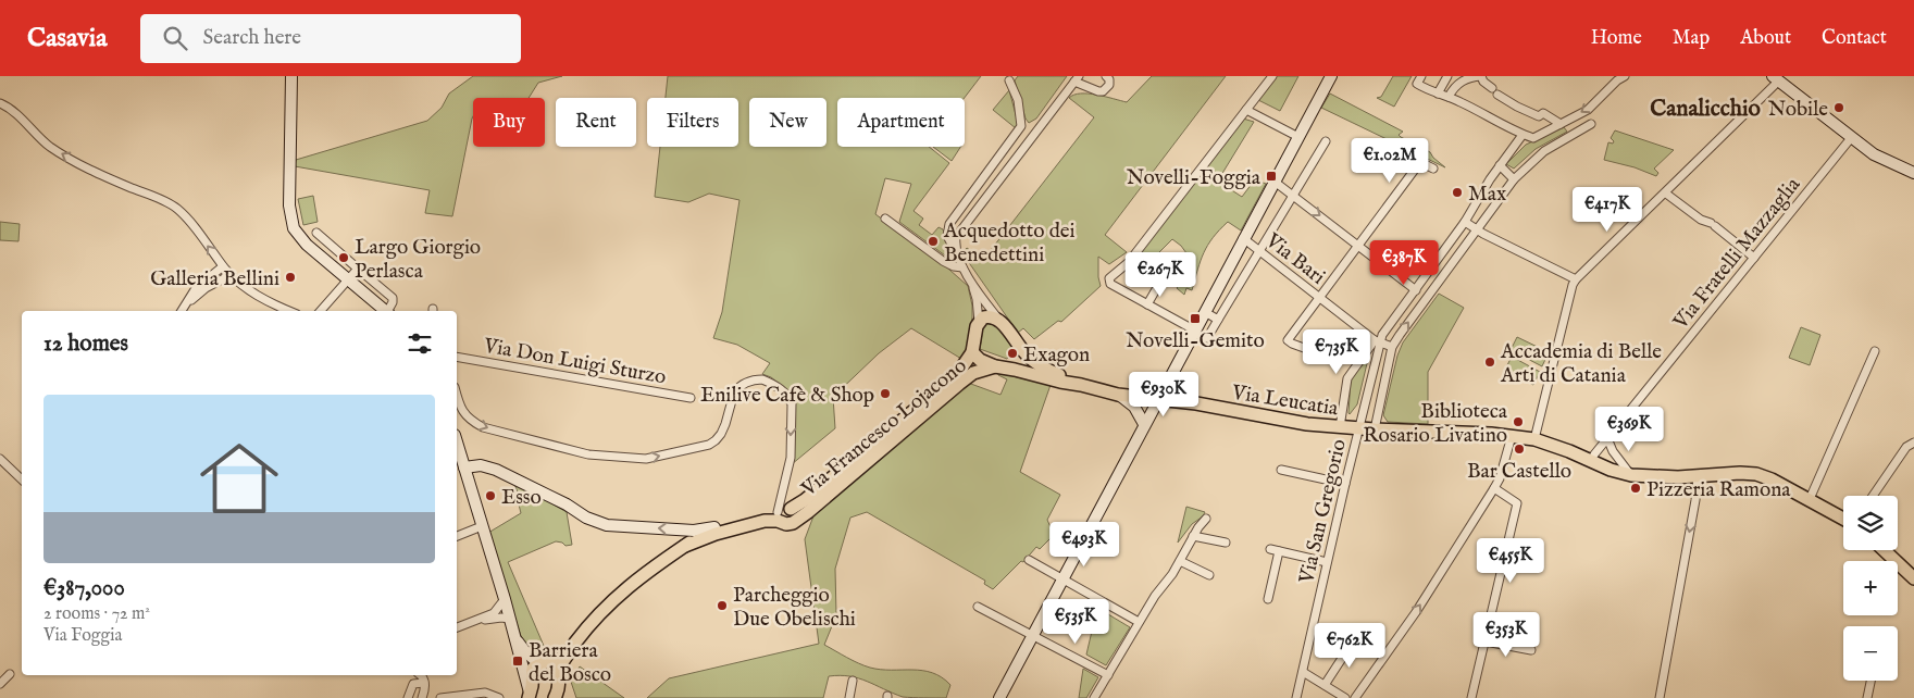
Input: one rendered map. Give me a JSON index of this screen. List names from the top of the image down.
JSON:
{
  "streets": {
    "main road": ["Via Leucatia", "Via Francesco Lojacono"],
    "street": [
      "Via Fratelli Mazzaglia",
      "Via Bari",
      "Via Don Luigi Sturzo",
      "Via San Gregorio"
    ]
  },
  "crossings": [
    ["Via Fratelli Mazzaglia", "Via Leucatia"],
    ["Via Bari", "Via San Gregorio"],
    ["Via Leucatia", "Via Francesco Lojacono"],
    ["Via Leucatia", "Via San Gregorio"]
  ],
  "districts": ["Canalicchio"],
  "places": {
    "other": [
      "Nobile",
      "Max",
      "Acquedotto dei Benedettini",
      "Largo Giorgio Perlasca",
      "Galleria Bellini",
      "Exagon",
      "Accademia di Belle Arti di Catania",
      "Enilive Cafè & Shop",
      "Biblioteca Rosario Livatino",
      "Bar Castello",
      "Pizzeria Ramona",
      "Esso",
      "Parcheggio Due Obelischi"
    ],
    "transit": ["Novelli-Foggia", "Novelli-Gemito", "Barriera del Bosco"]
  },
  "page": {
    "header": "Casavia",
    "search": "Search here",
    "nav": [
      "Home",
      "Map",
      "About",
      "Contact"
    ],
    "chip": [
      "Buy",
      "Rent",
      "Filters",
      "New",
      "Apartment"
    ],
    "price": [
      "€1.02M",
      "€417K",
      "€387K",
      "€267K",
      "€735K",
      "€930K",
      "€369K",
      "€493K",
      "€455K",
      "€535K",
      "€353K",
      "€762K"
    ],
    "heading": "12 homes",
    "list": [
      {
        "name": "€387,000",
        "note": "2 rooms · 72 m² · Via Foggia"
      }
    ],
    "map_buttons": ["+", "−"]
  }
}
